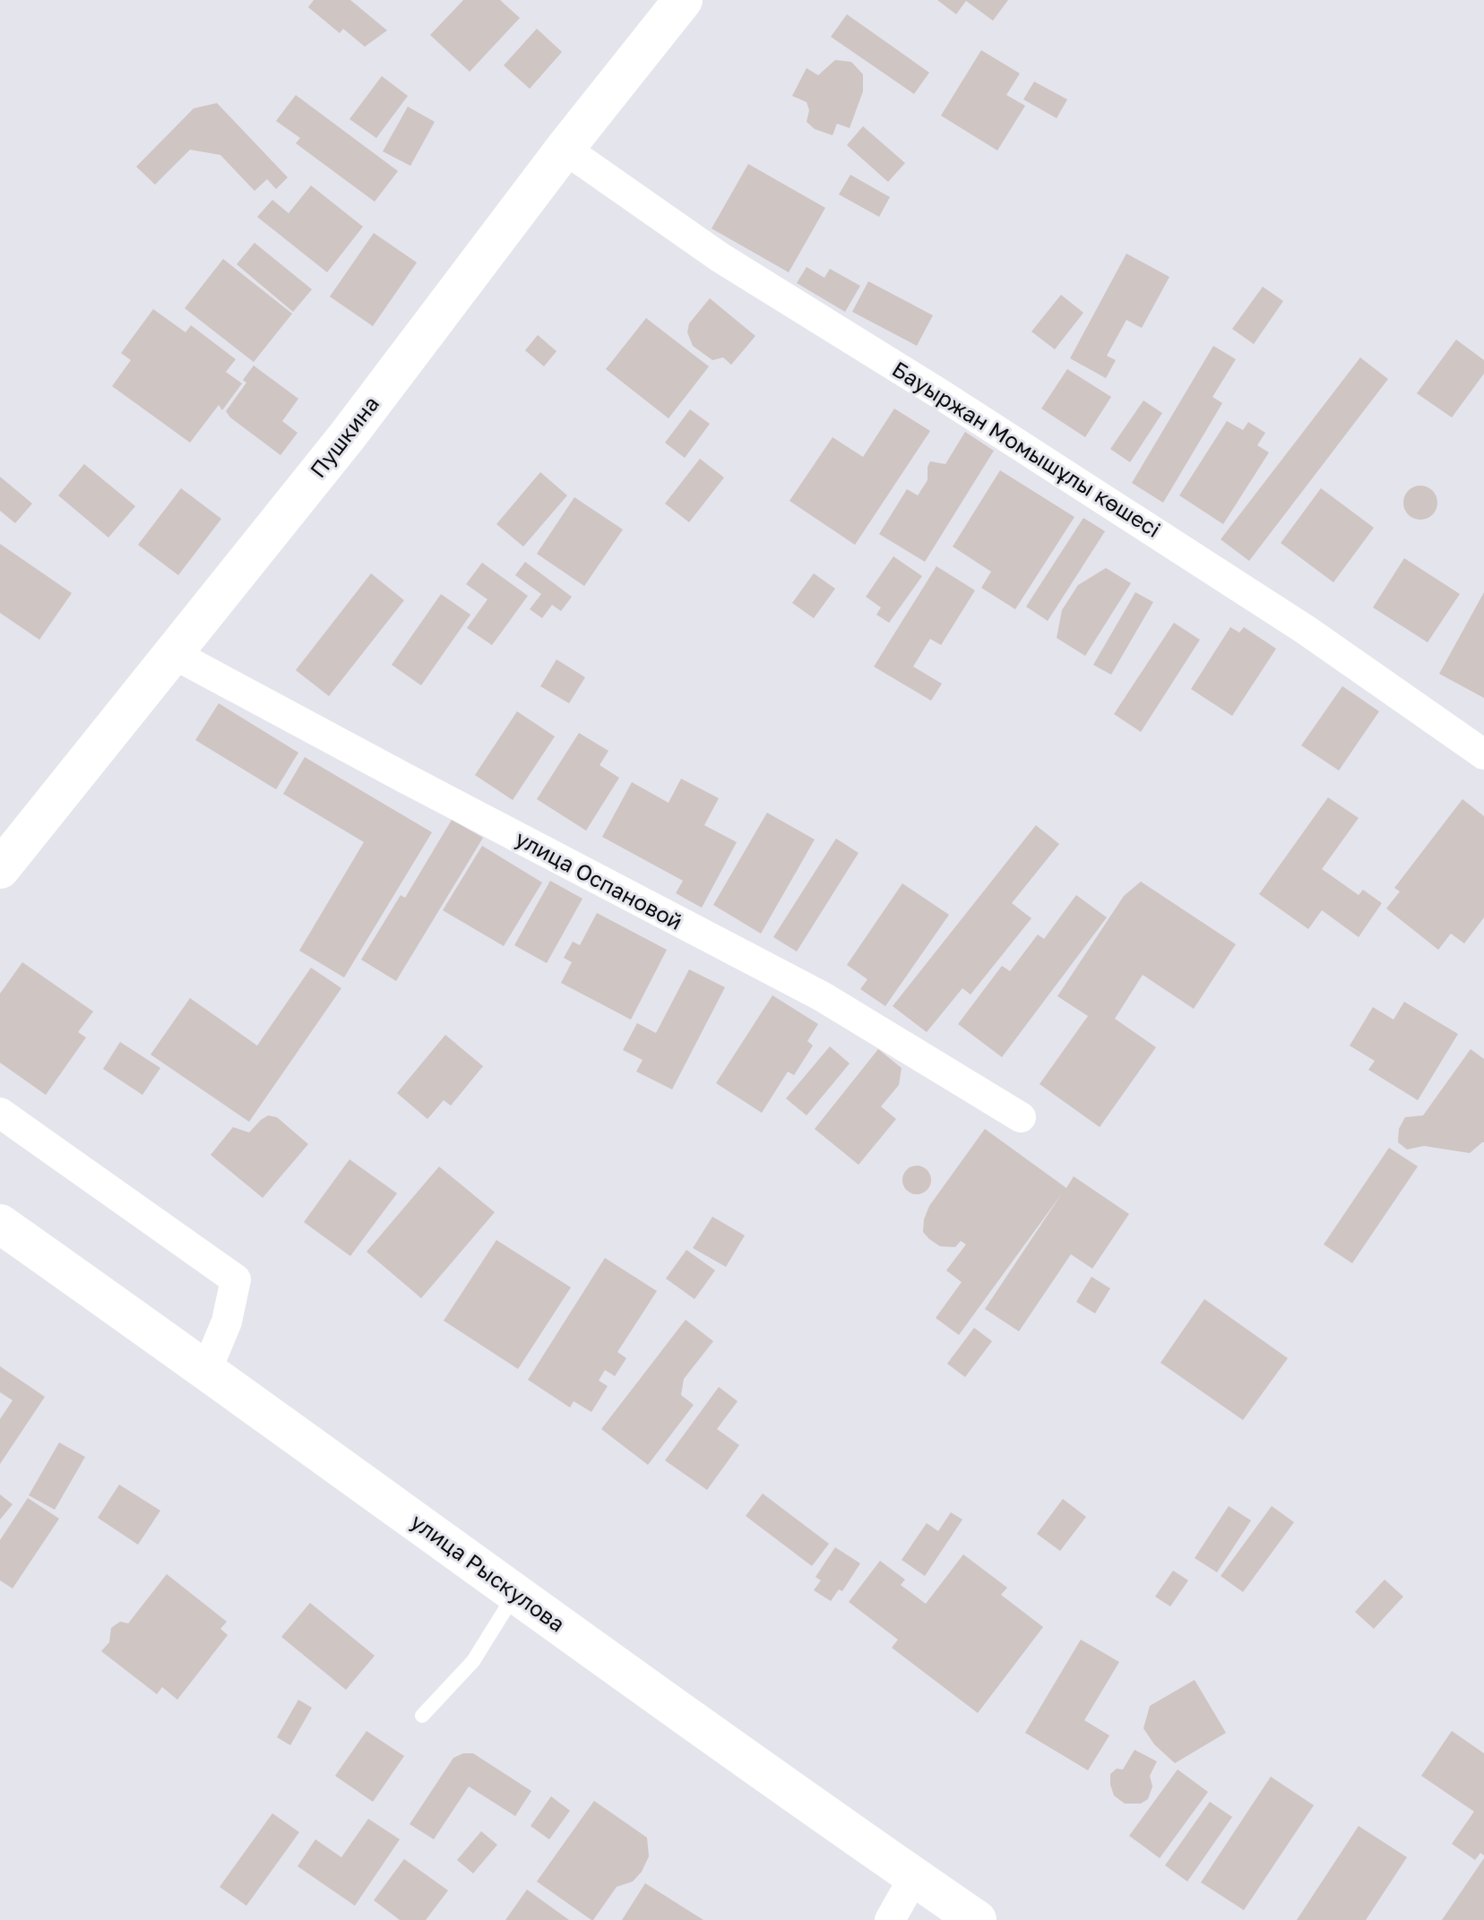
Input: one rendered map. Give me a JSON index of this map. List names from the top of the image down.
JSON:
{
  "streets": {
    "main road": ["Пушкина", "улица Рыскулова"],
    "street": ["Бауыржан Момышұлы көшесі", "улица Оспановой"]
  },
  "crossings": [
    ["Пушкина", "Бауыржан Момышұлы көшесі"],
    ["Пушкина", "улица Оспановой"]
  ]
}
